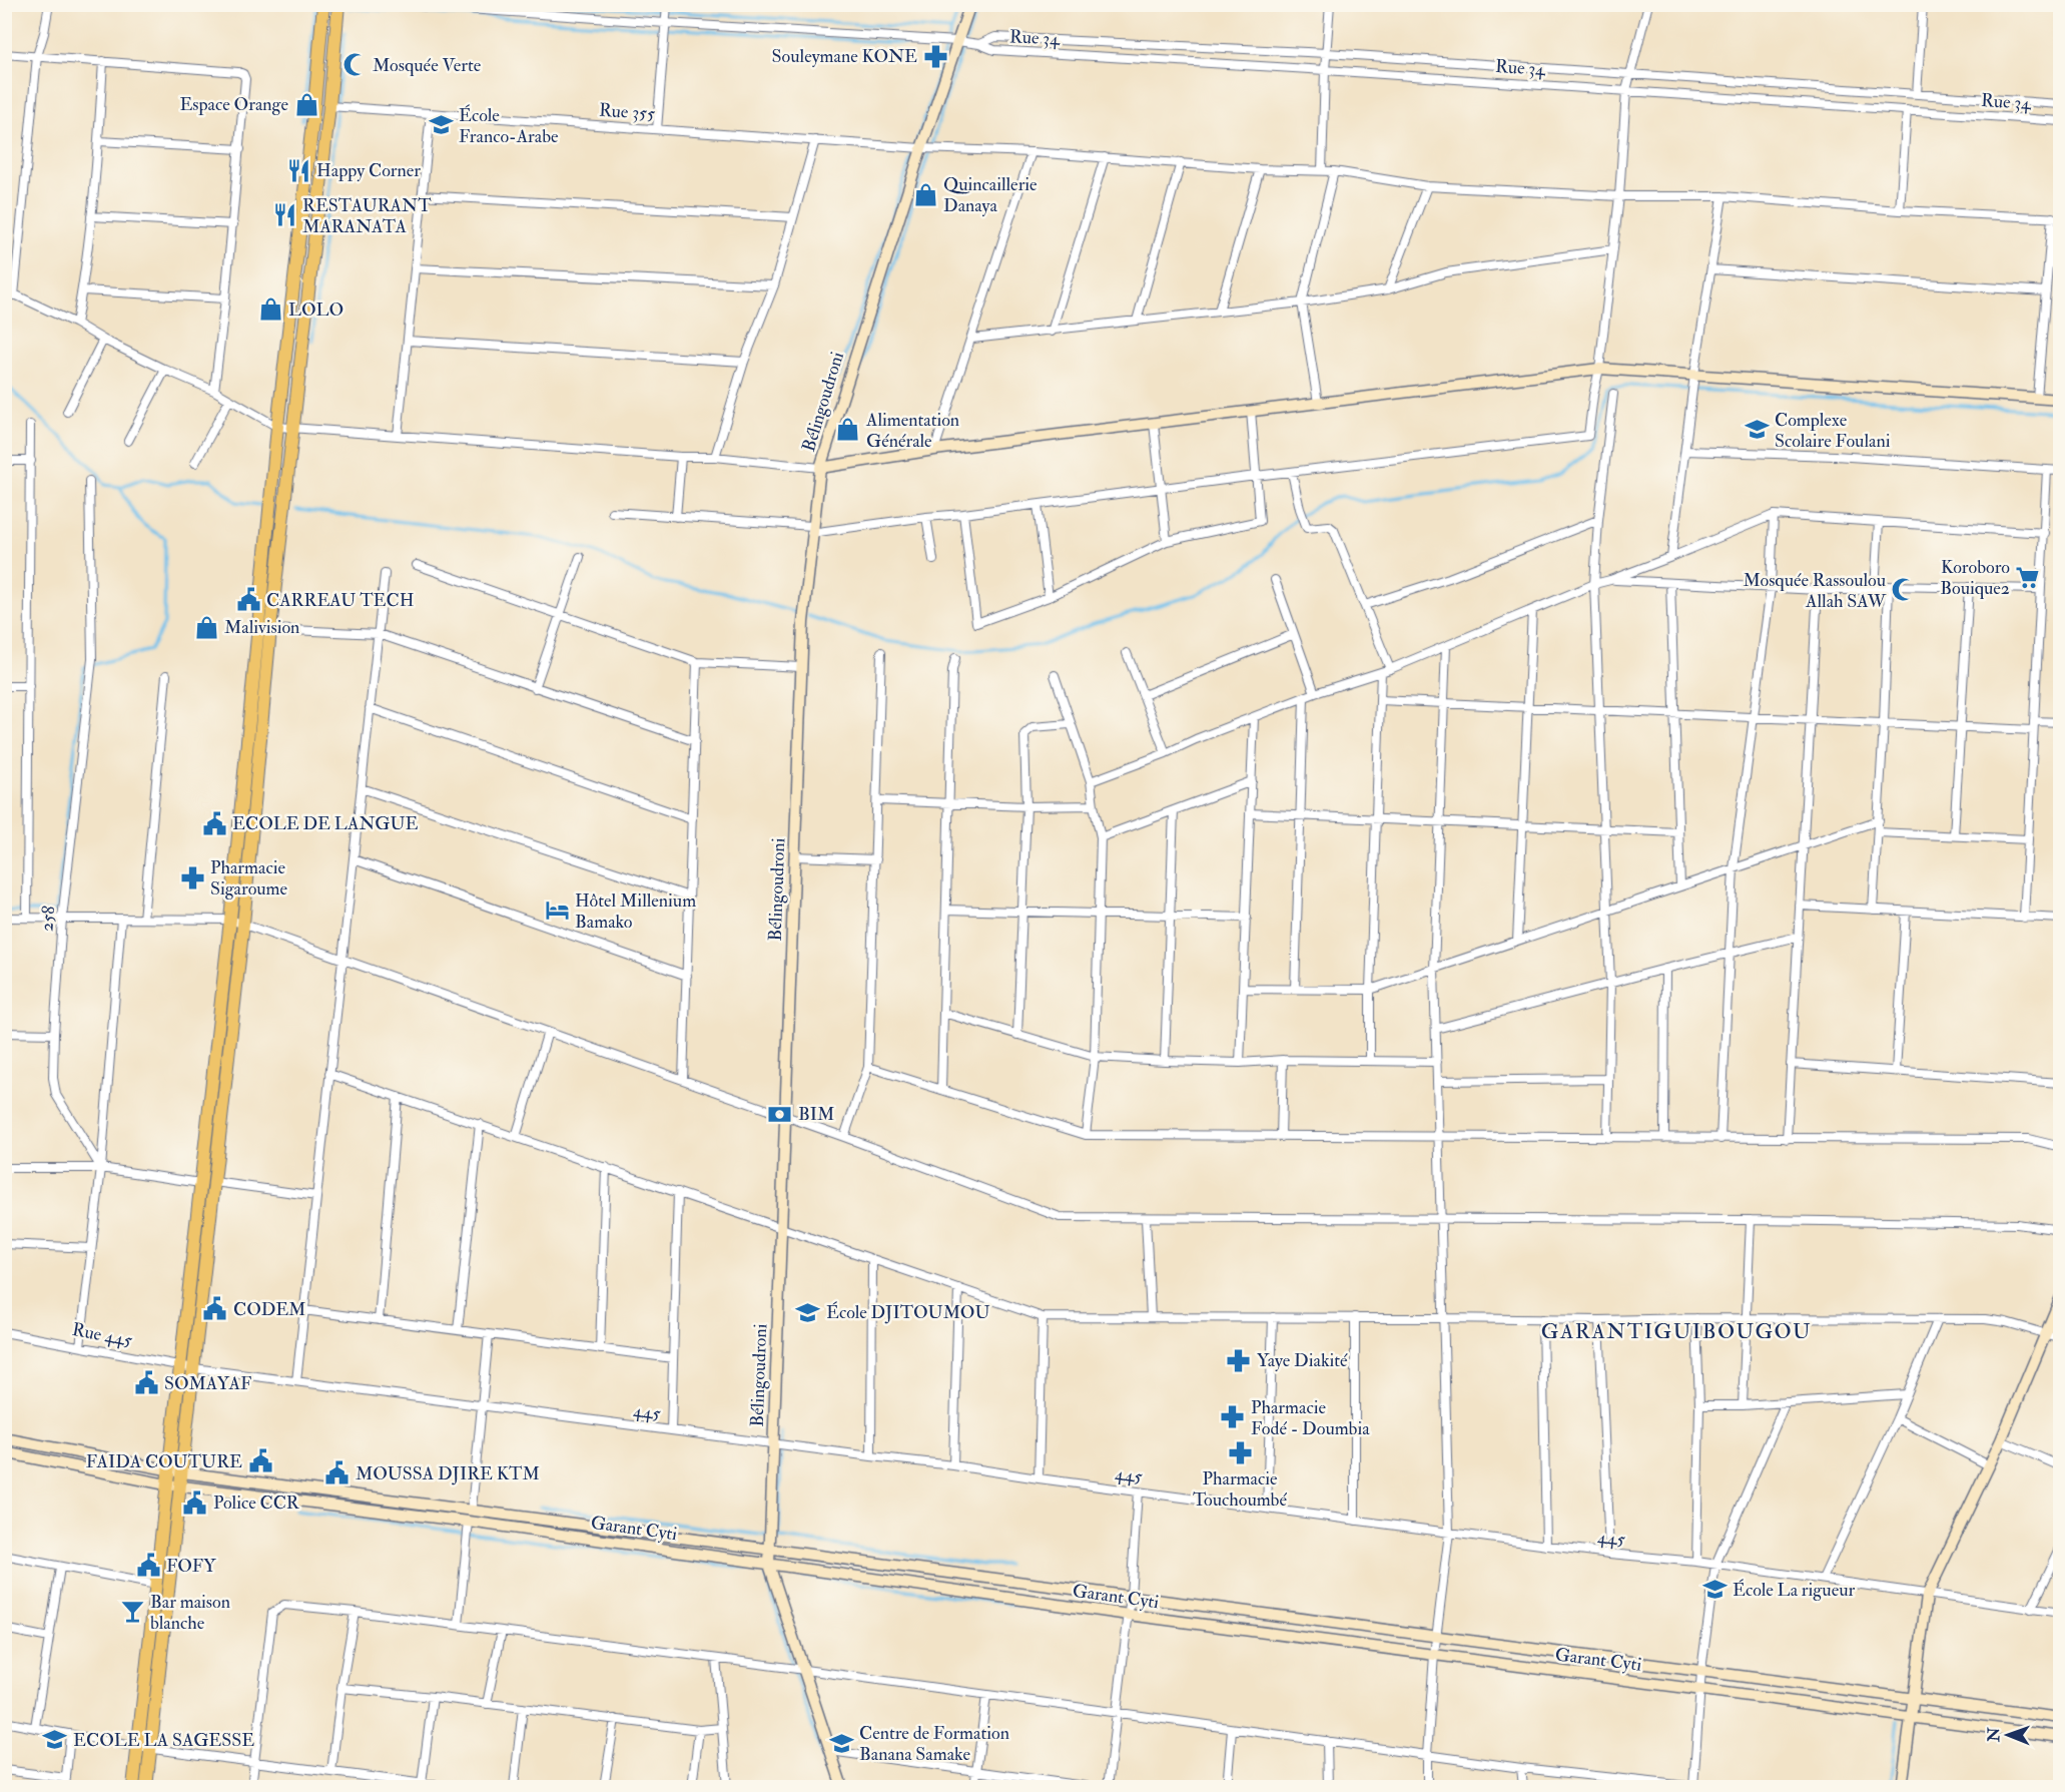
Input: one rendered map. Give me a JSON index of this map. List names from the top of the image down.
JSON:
{
  "streets": {
    "main road": ["Bélingoudroni", "Garant Cyti"],
    "street": [
      "Rue 34",
      "Rue 355",
      "258",
      "Rue 445",
      "445"
    ]
  },
  "crossings": [
    ["Rue 34", "Bélingoudroni"],
    ["Rue 355", "Bélingoudroni"],
    ["Bélingoudroni", "445"],
    ["Bélingoudroni", "Garant Cyti"],
    ["Rue 445", "445"]
  ],
  "districts": ["GARANTIGUIBOUGOU"],
  "places": {
    "pharmacy": [
      "Souleymane KONE",
      "Pharmacie Sigaroume",
      "Yaye Diakité",
      "Pharmacie Fodé - Doumbia",
      "Pharmacie Touchoumbé"
    ],
    "mosque": ["Mosquée Verte", "Mosquée Rassoulou Allah SAW"],
    "shop": [
      "Espace Orange",
      "Quincaillerie Danaya",
      "LOLO",
      "Alimentation Générale",
      "Malivision"
    ],
    "school or university": [
      "École Franco-Arabe",
      "Complexe Scolaire Foulani",
      "École DJITOUMOU",
      "École La rigueur",
      "ECOLE LA SAGESSE",
      "Centre de Formation Banana Samake"
    ],
    "restaurant": ["Happy Corner", "RESTAURANT MARANATA"],
    "supermarket": ["Koroboro Bouique2"],
    "public building": [
      "CARREAU TECH",
      "ECOLE DE LANGUE",
      "CODEM",
      "SOMAYAF",
      "FAIDA COUTURE",
      "MOUSSA DJIRE KTM",
      "Police CCR",
      "FOFY"
    ],
    "hotel": ["Hôtel Millenium Bamako"],
    "bank": ["BIM"],
    "bar": ["Bar maison blanche"]
  },
  "north": "left"
}
